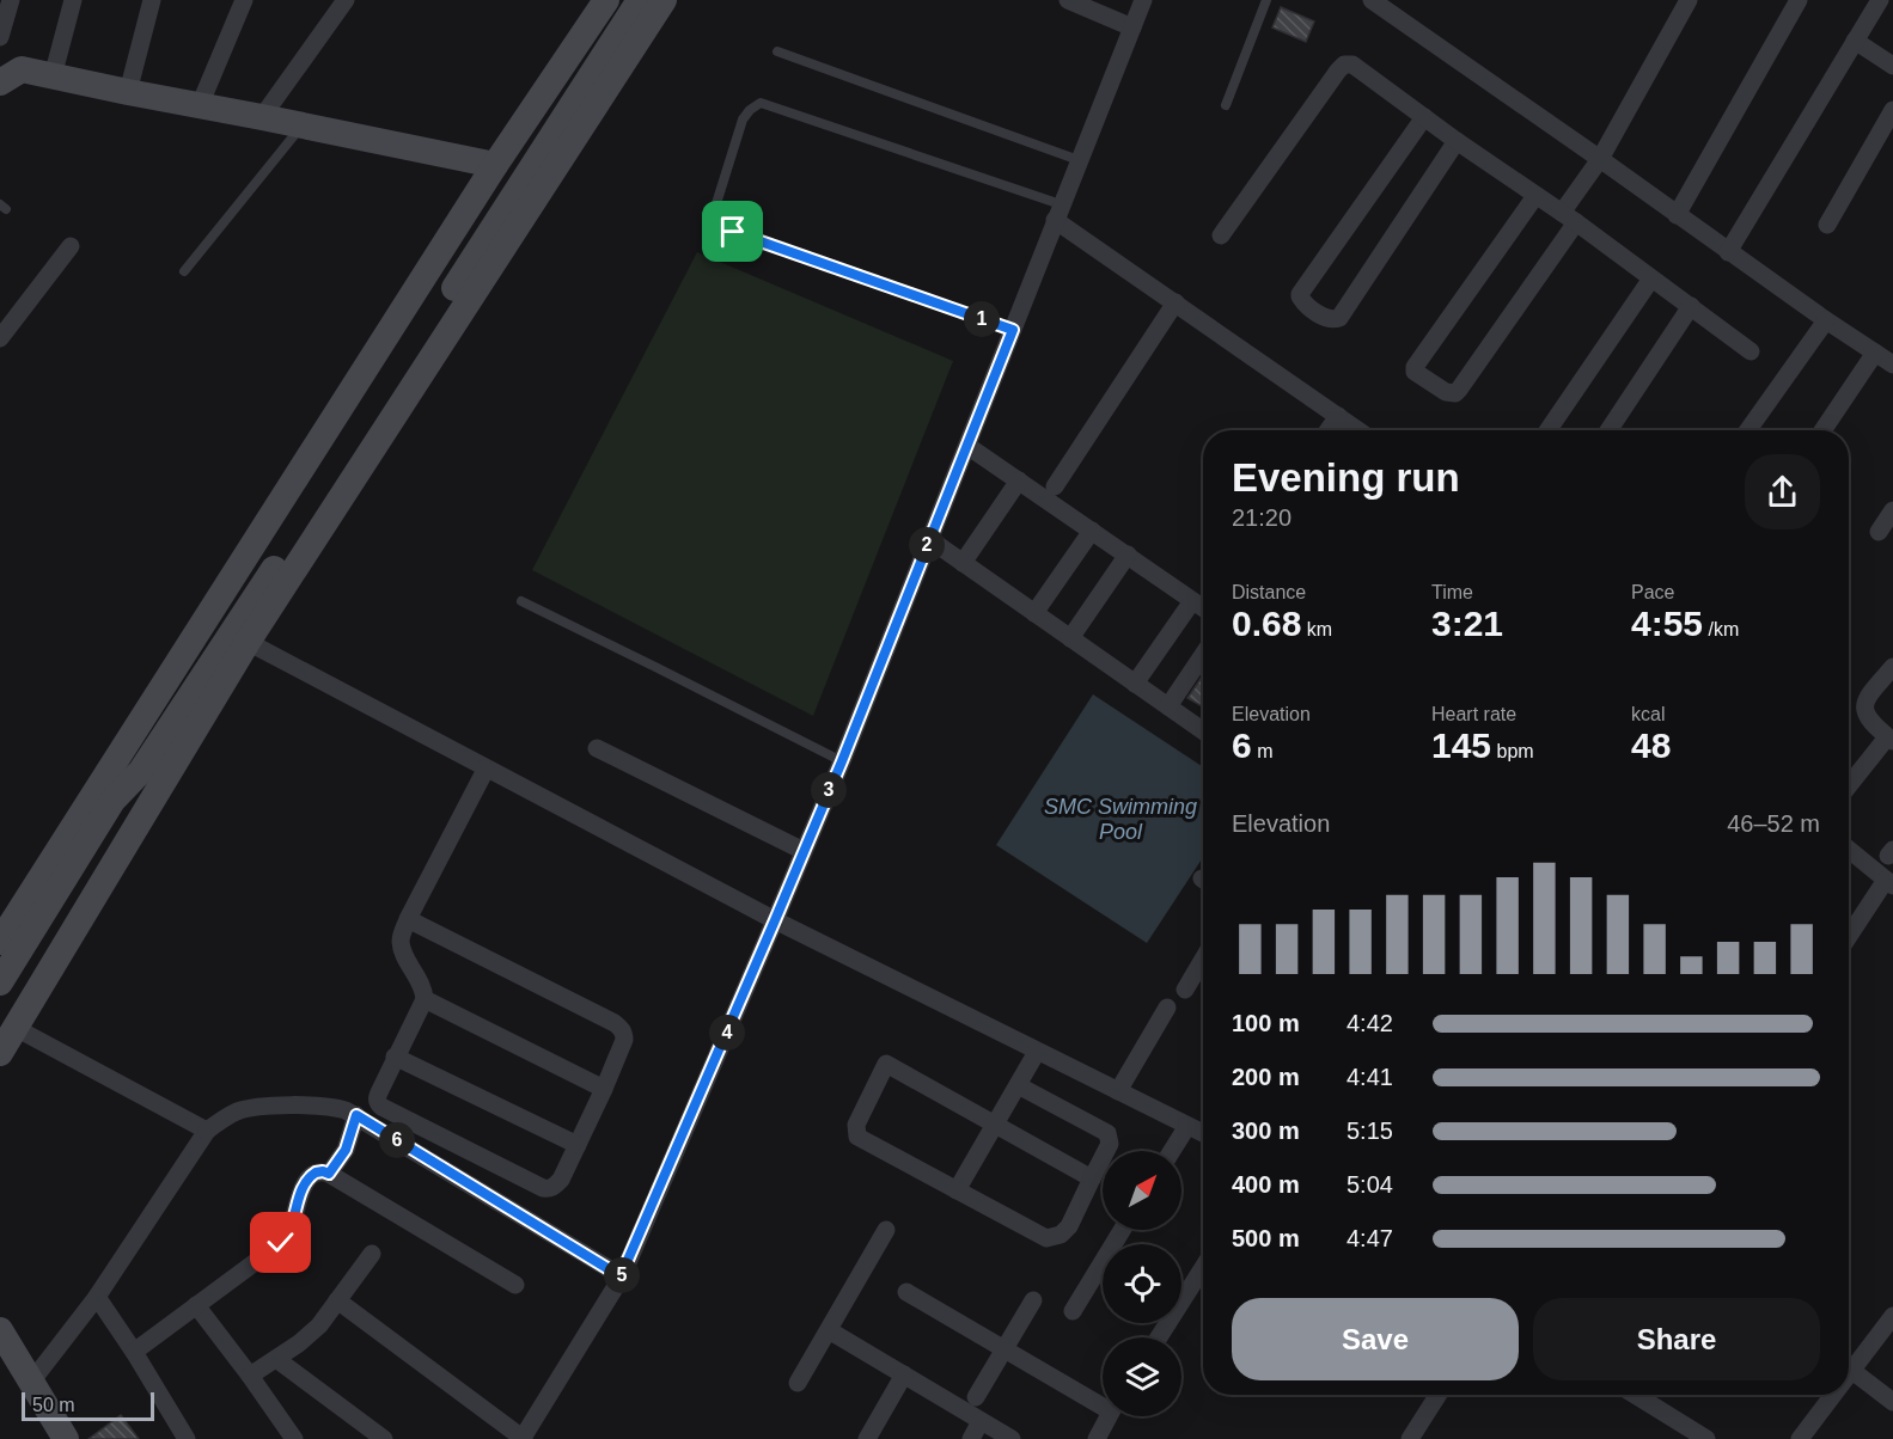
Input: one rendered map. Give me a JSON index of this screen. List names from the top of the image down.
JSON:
{
  "water": ["SMC Swimming Pool"],
  "scale_bar": "50 m",
  "north": "top right",
  "page": {
    "pins": [
      "1",
      "2",
      "3",
      "4",
      "6",
      "5"
    ],
    "heading": ["Evening run", "21:20"],
    "stats": [
      ["Distance", "0.68 km"],
      ["Time", "3:21"],
      ["Pace", "4:55 /km"],
      ["Elevation", "6 m"],
      ["Heart rate", "145 bpm"],
      ["kcal", "48"]
    ],
    "chart": ["Elevation", "46–52 m"],
    "list": [
      {
        "name": "100 m",
        "note": "4:42"
      },
      {
        "name": "200 m",
        "note": "4:41"
      },
      {
        "name": "300 m",
        "note": "5:15"
      },
      {
        "name": "400 m",
        "note": "5:04"
      },
      {
        "name": "500 m",
        "note": "4:47"
      }
    ],
    "buttons": ["Save", "Share"],
    "scale": "50 m"
  }
}
